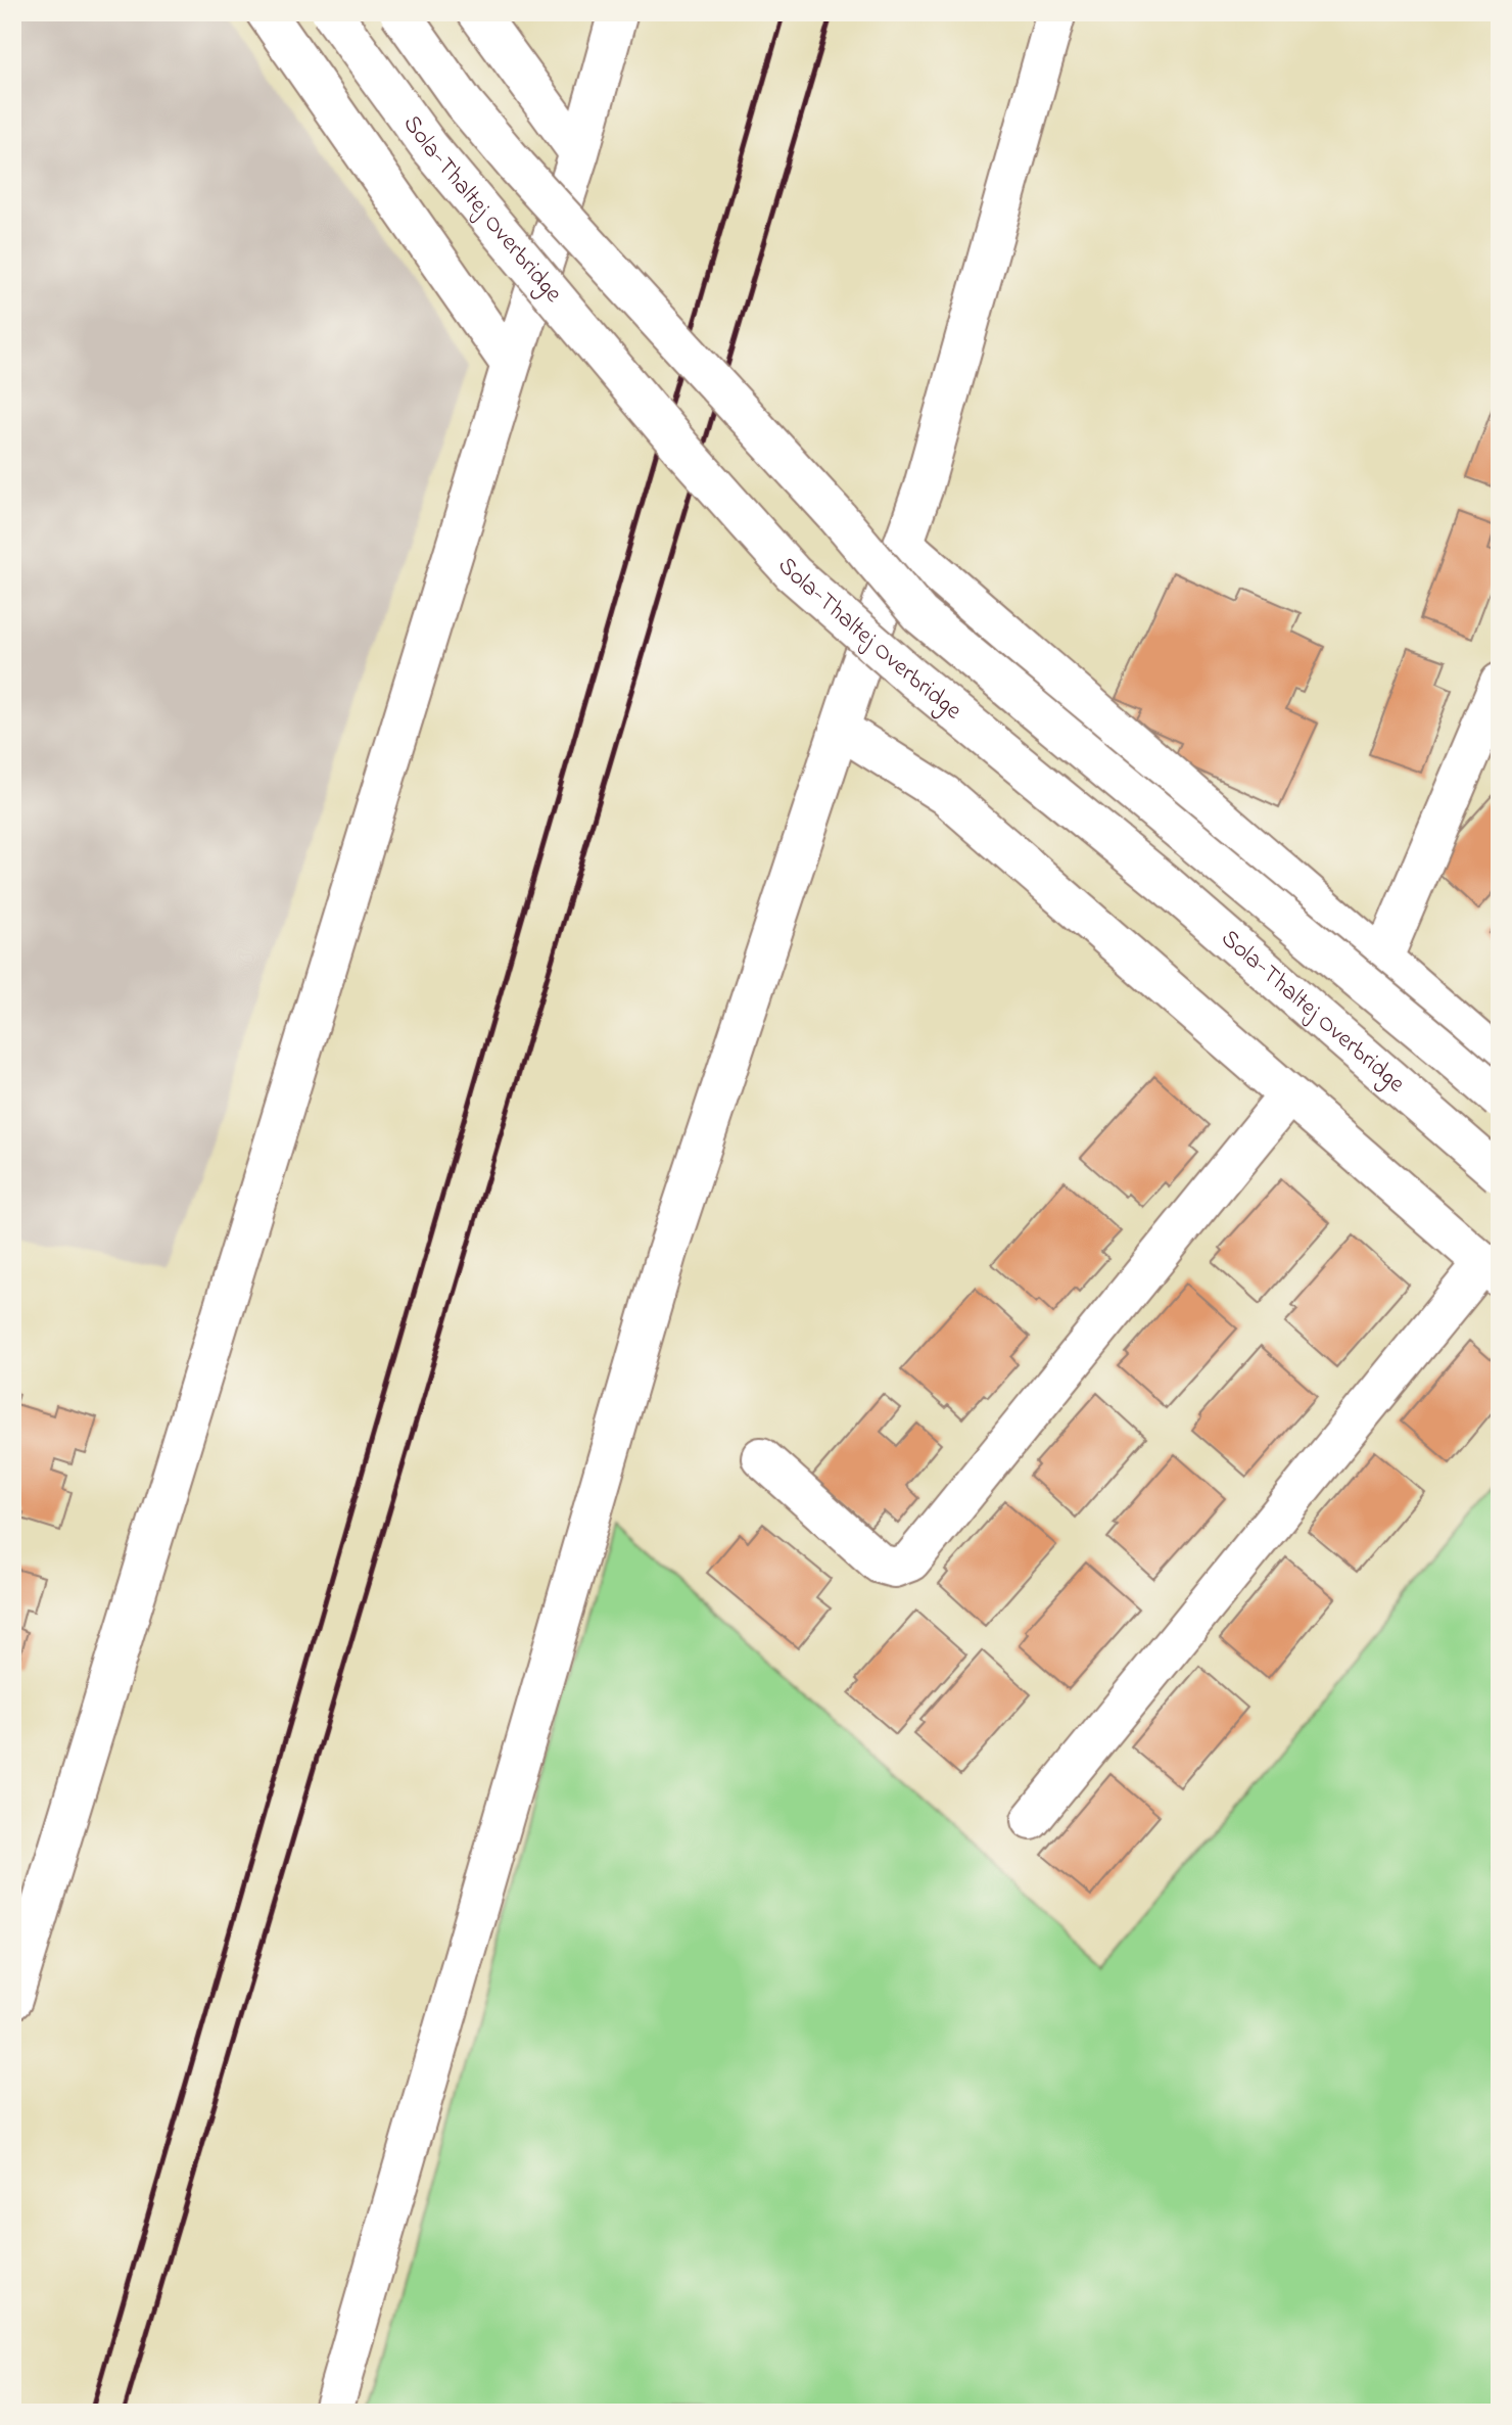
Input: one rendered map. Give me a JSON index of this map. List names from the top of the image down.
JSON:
{
  "streets": {
    "street": ["Sola-Thaltej Overbridge"]
  }
}
